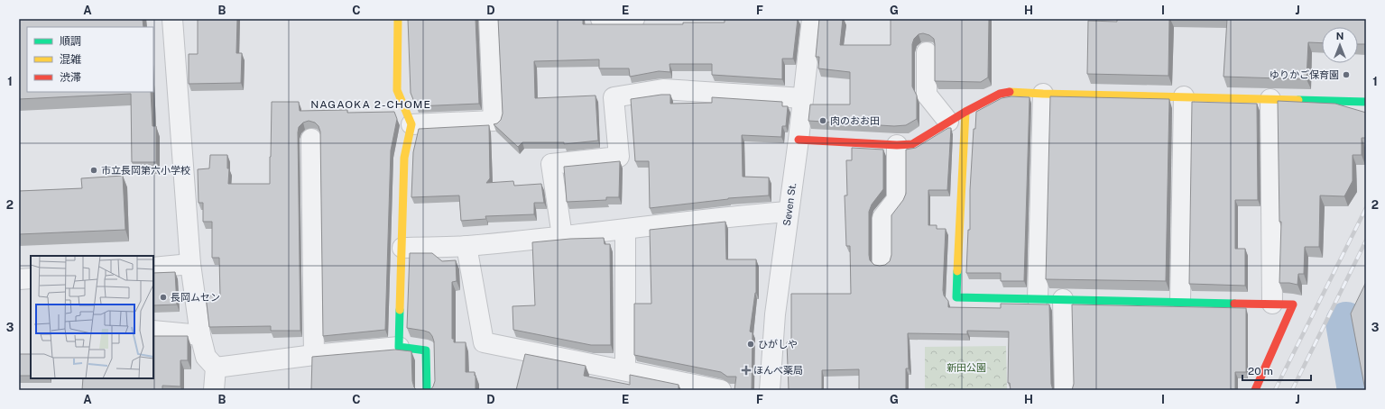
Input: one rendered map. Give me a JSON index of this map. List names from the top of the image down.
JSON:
{
  "streets": {
    "street": ["Seven St."]
  },
  "districts": ["NAGAOKA 2-CHOME"],
  "parks": ["新田公園"],
  "places": {
    "other": [
      "ゆりかご保育園",
      "肉のおお田",
      "市立長岡第六小学校",
      "長岡ムセン",
      "ひがしや"
    ],
    "health": ["ほんべ薬局"]
  },
  "legend": ["順調", "混雑", "渋滞"],
  "scale_bar": "20 m",
  "north": "top",
  "grid": {
    "columns": [
      "A",
      "B",
      "C",
      "D",
      "E",
      "F",
      "G",
      "H",
      "I",
      "J"
    ],
    "rows": ["1", "2", "3"]
  }
}
